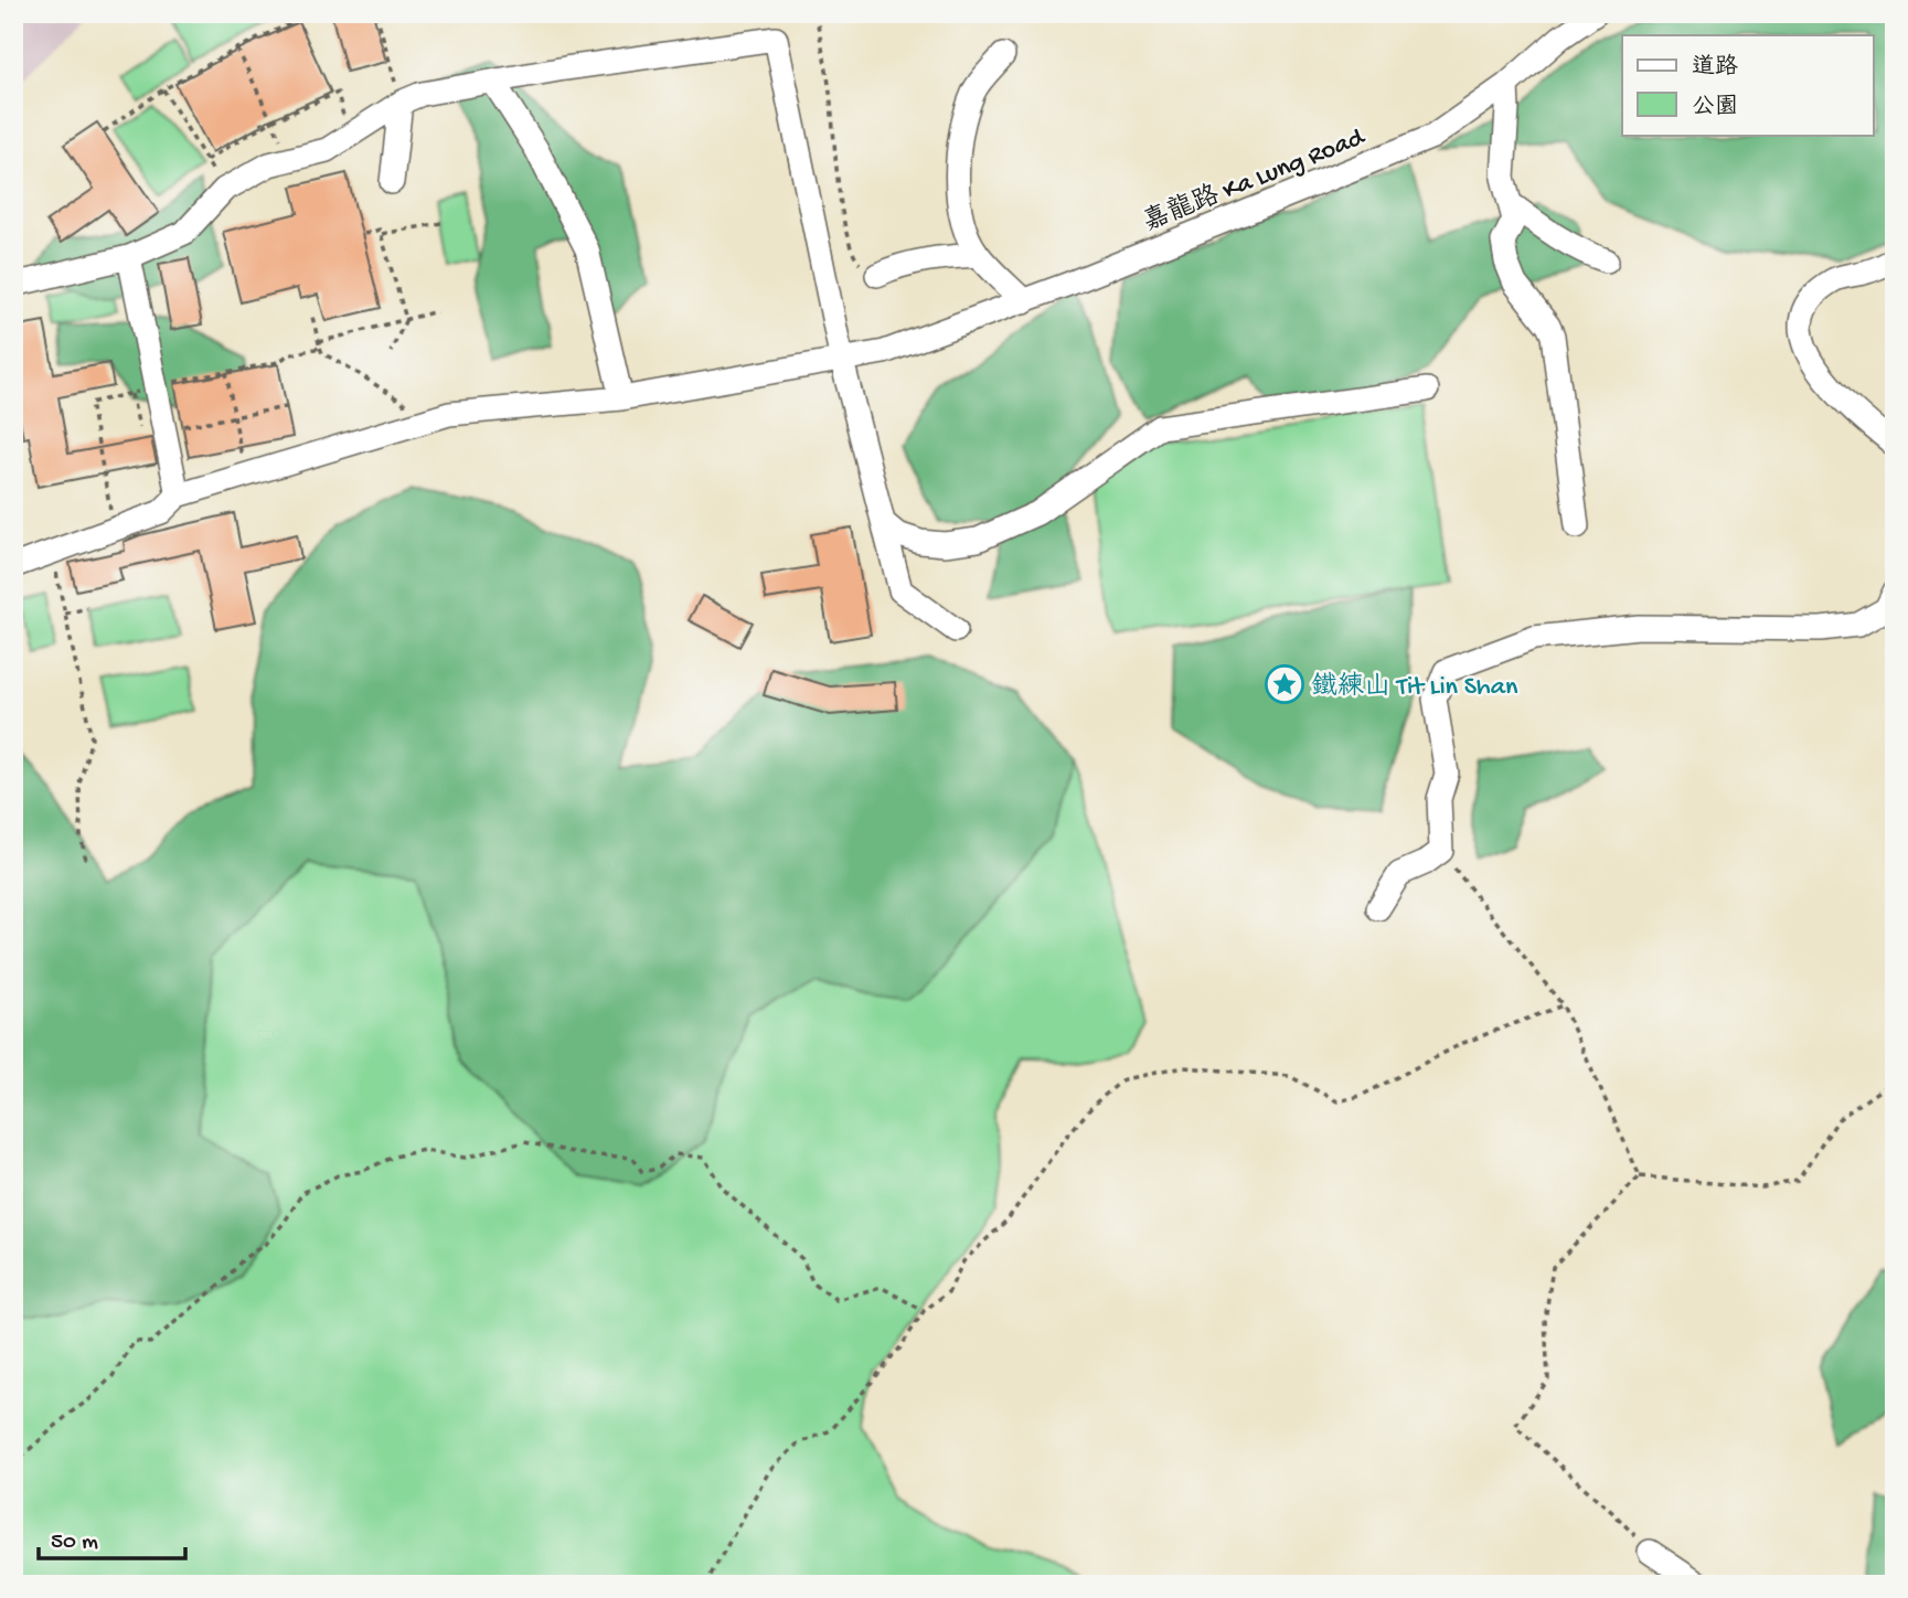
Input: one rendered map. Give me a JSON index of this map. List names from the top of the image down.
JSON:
{
  "streets": {
    "street": ["嘉龍路 Ka Lung Road"]
  },
  "places": {
    "place": ["鐵練山 Tit Lin Shan"]
  },
  "legend": ["道路", "公園"],
  "scale_bar": "50 m"
}
